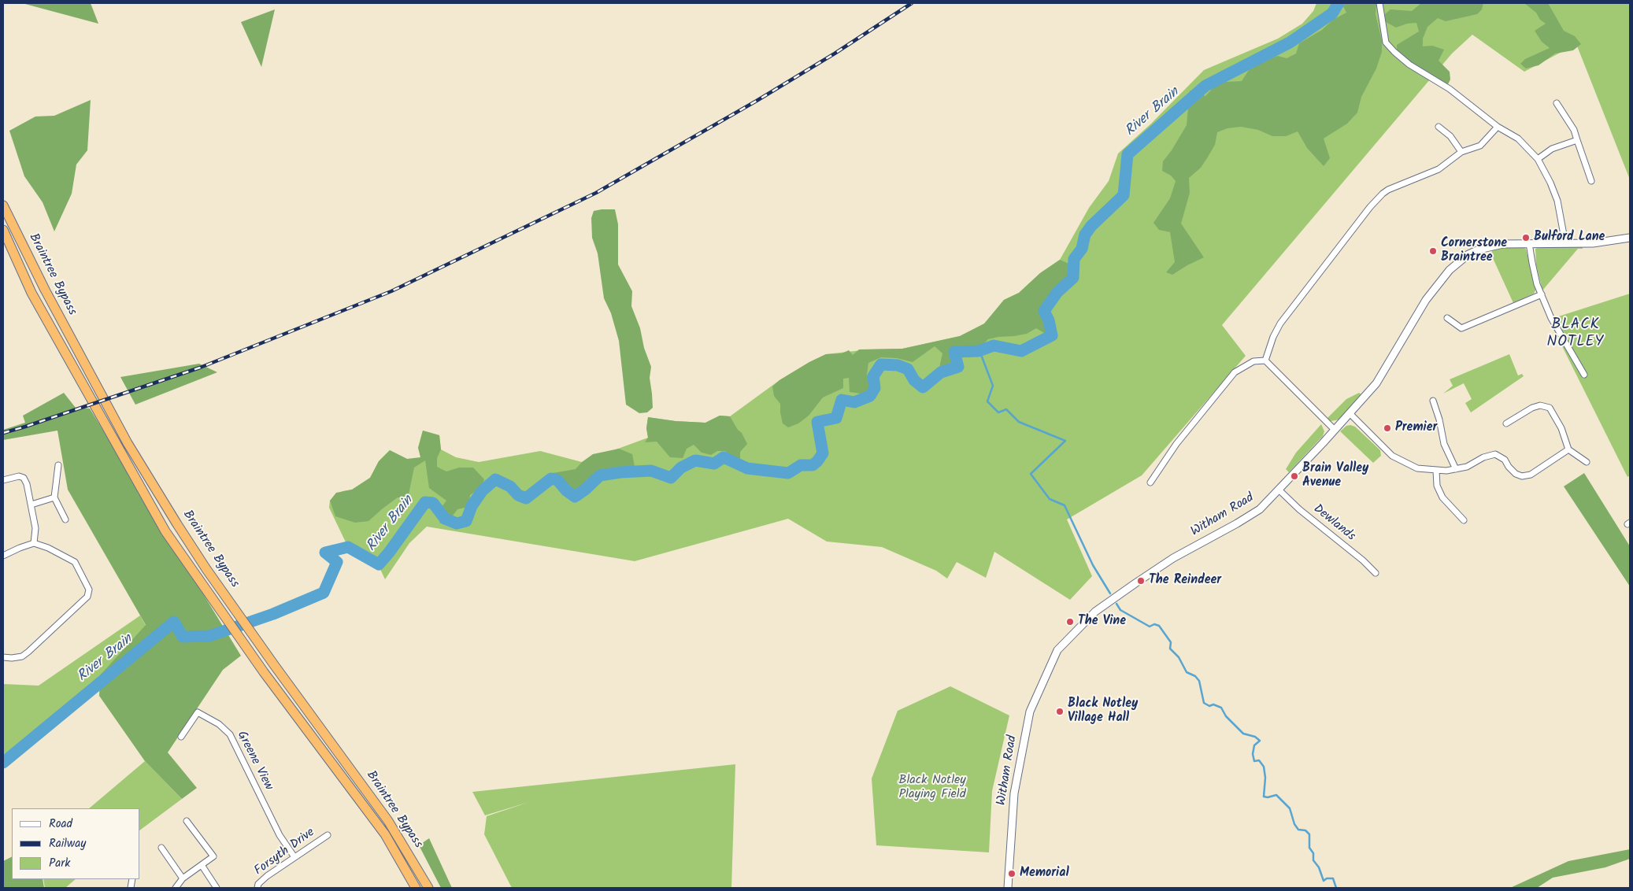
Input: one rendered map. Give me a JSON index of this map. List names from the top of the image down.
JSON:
{
  "streets": {
    "highway": ["Braintree Bypass"],
    "street": [
      "Witham Road",
      "Dewlands",
      "Greene View",
      "Forsyth Drive"
    ]
  },
  "crossings": [
    ["Witham Road", "Dewlands"],
    ["Greene View", "Forsyth Drive"]
  ],
  "districts": ["BLACK NOTLEY"],
  "water": ["River Brain"],
  "parks": ["Black Notley Playing Field"],
  "places": [
    "Bulford Lane",
    "Cornerstone Braintree",
    "Premier",
    "Brain Valley Avenue",
    "The Reindeer",
    "The Vine",
    "Black Notley Village Hall",
    "Memorial"
  ],
  "legend": ["Road", "Railway", "Park"]
}
